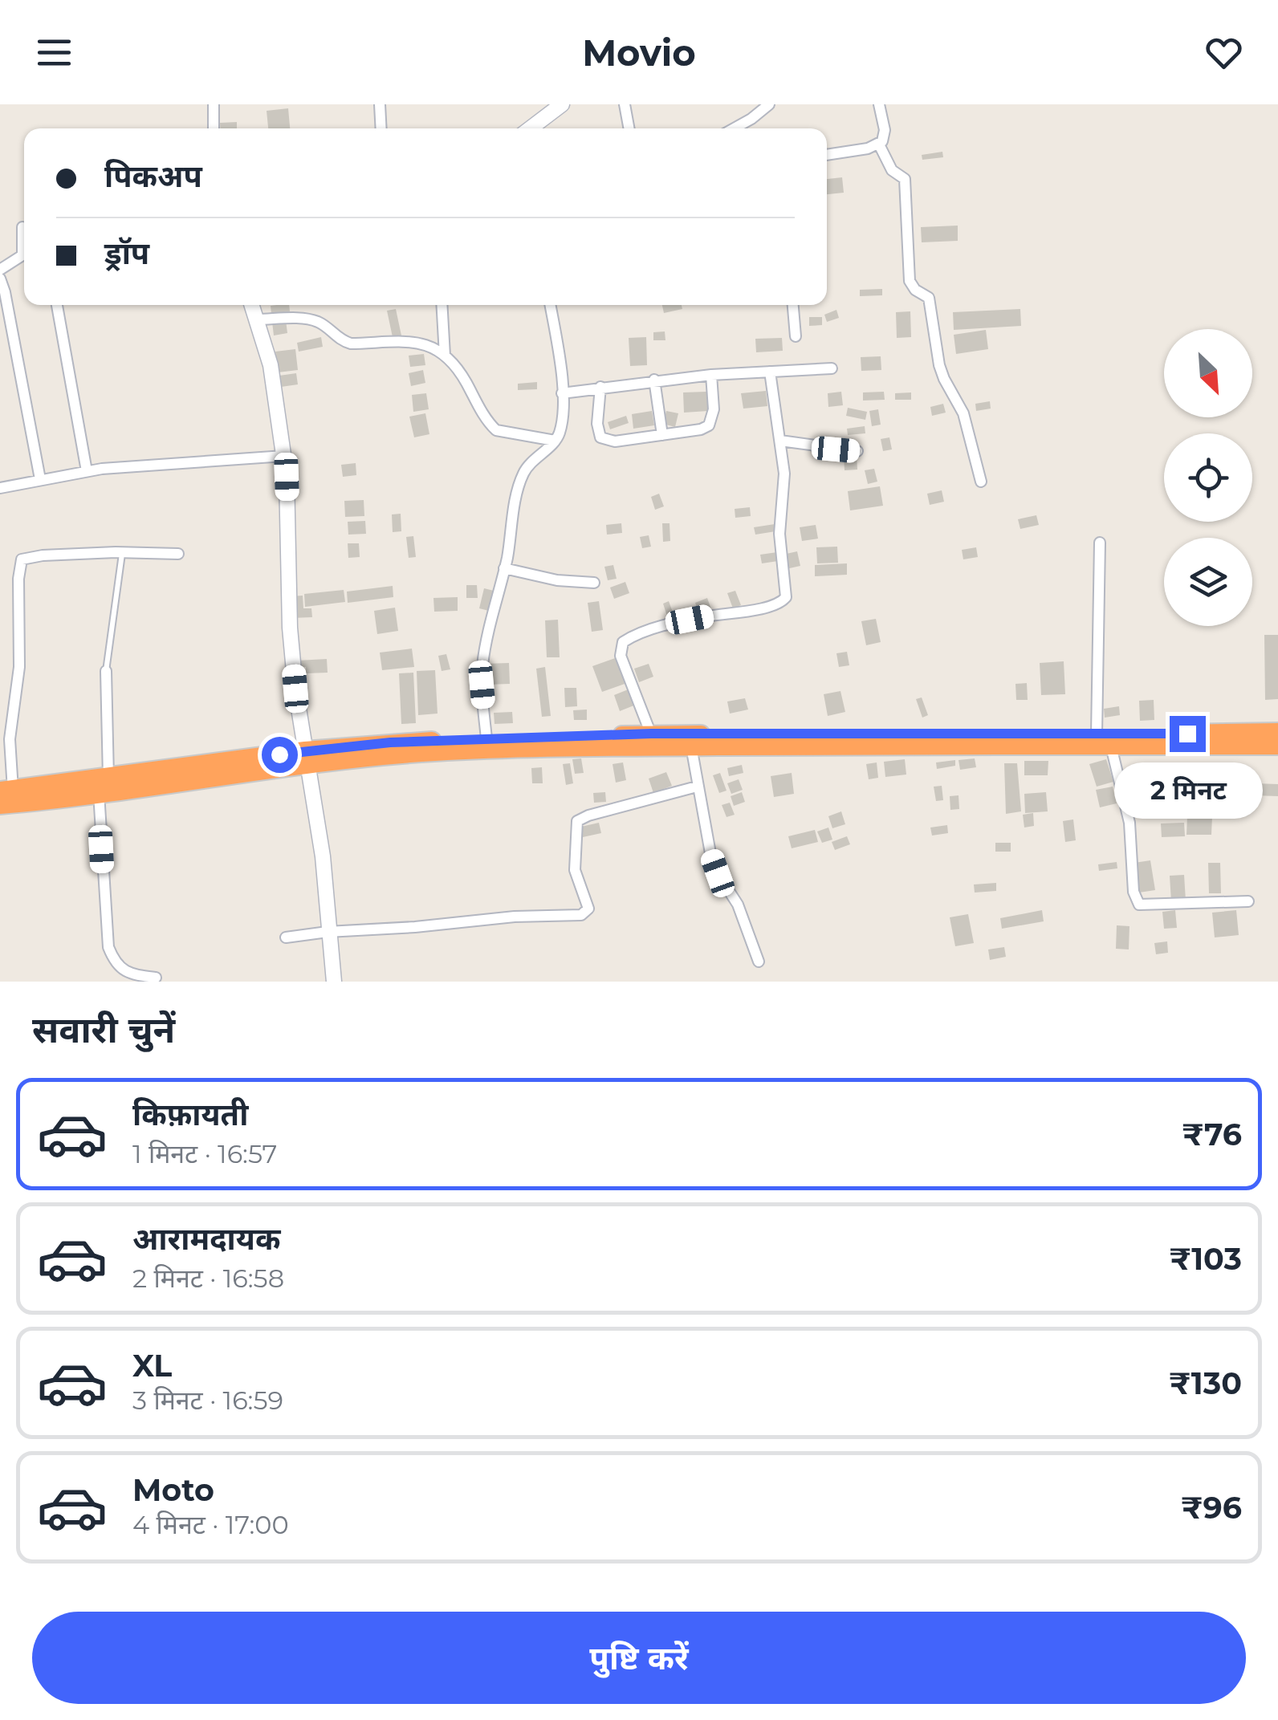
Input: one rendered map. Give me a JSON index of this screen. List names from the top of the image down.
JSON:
{
  "north": "bottom right",
  "page": {
    "header": "Movio",
    "banner": ["पिकअप", "ड्रॉप"],
    "bubble": "2 मिनट",
    "heading": "सवारी चुनें",
    "list": [
      {
        "name": "किफ़ायती",
        "note": "1 मिनट · 16:57",
        "value": "₹76"
      },
      {
        "name": "आरामदायक",
        "note": "2 मिनट · 16:58",
        "value": "₹103"
      },
      {
        "name": "XL",
        "note": "3 मिनट · 16:59",
        "value": "₹130"
      },
      {
        "name": "Moto",
        "note": "4 मिनट · 17:00",
        "value": "₹96"
      }
    ],
    "buttons": "पुष्टि करें"
  }
}
